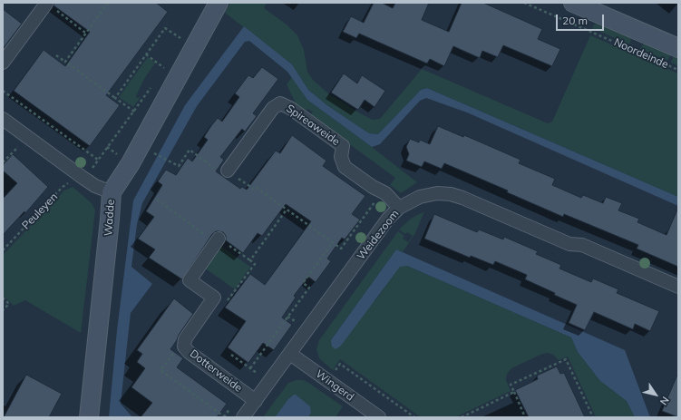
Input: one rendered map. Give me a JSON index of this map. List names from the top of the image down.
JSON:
{
  "streets": {
    "street": [
      "Noordeinde",
      "Spireaweide",
      "Wadde",
      "Weidezoom",
      "Dotterweide",
      "Wingerd"
    ],
    "path": ["Peuleyen"]
  },
  "crossings": [
    ["Spireaweide", "Weidezoom"],
    ["Weidezoom", "Dotterweide"],
    ["Weidezoom", "Wingerd"]
  ],
  "scale_bar": "20 m",
  "north": "bottom right"
}
